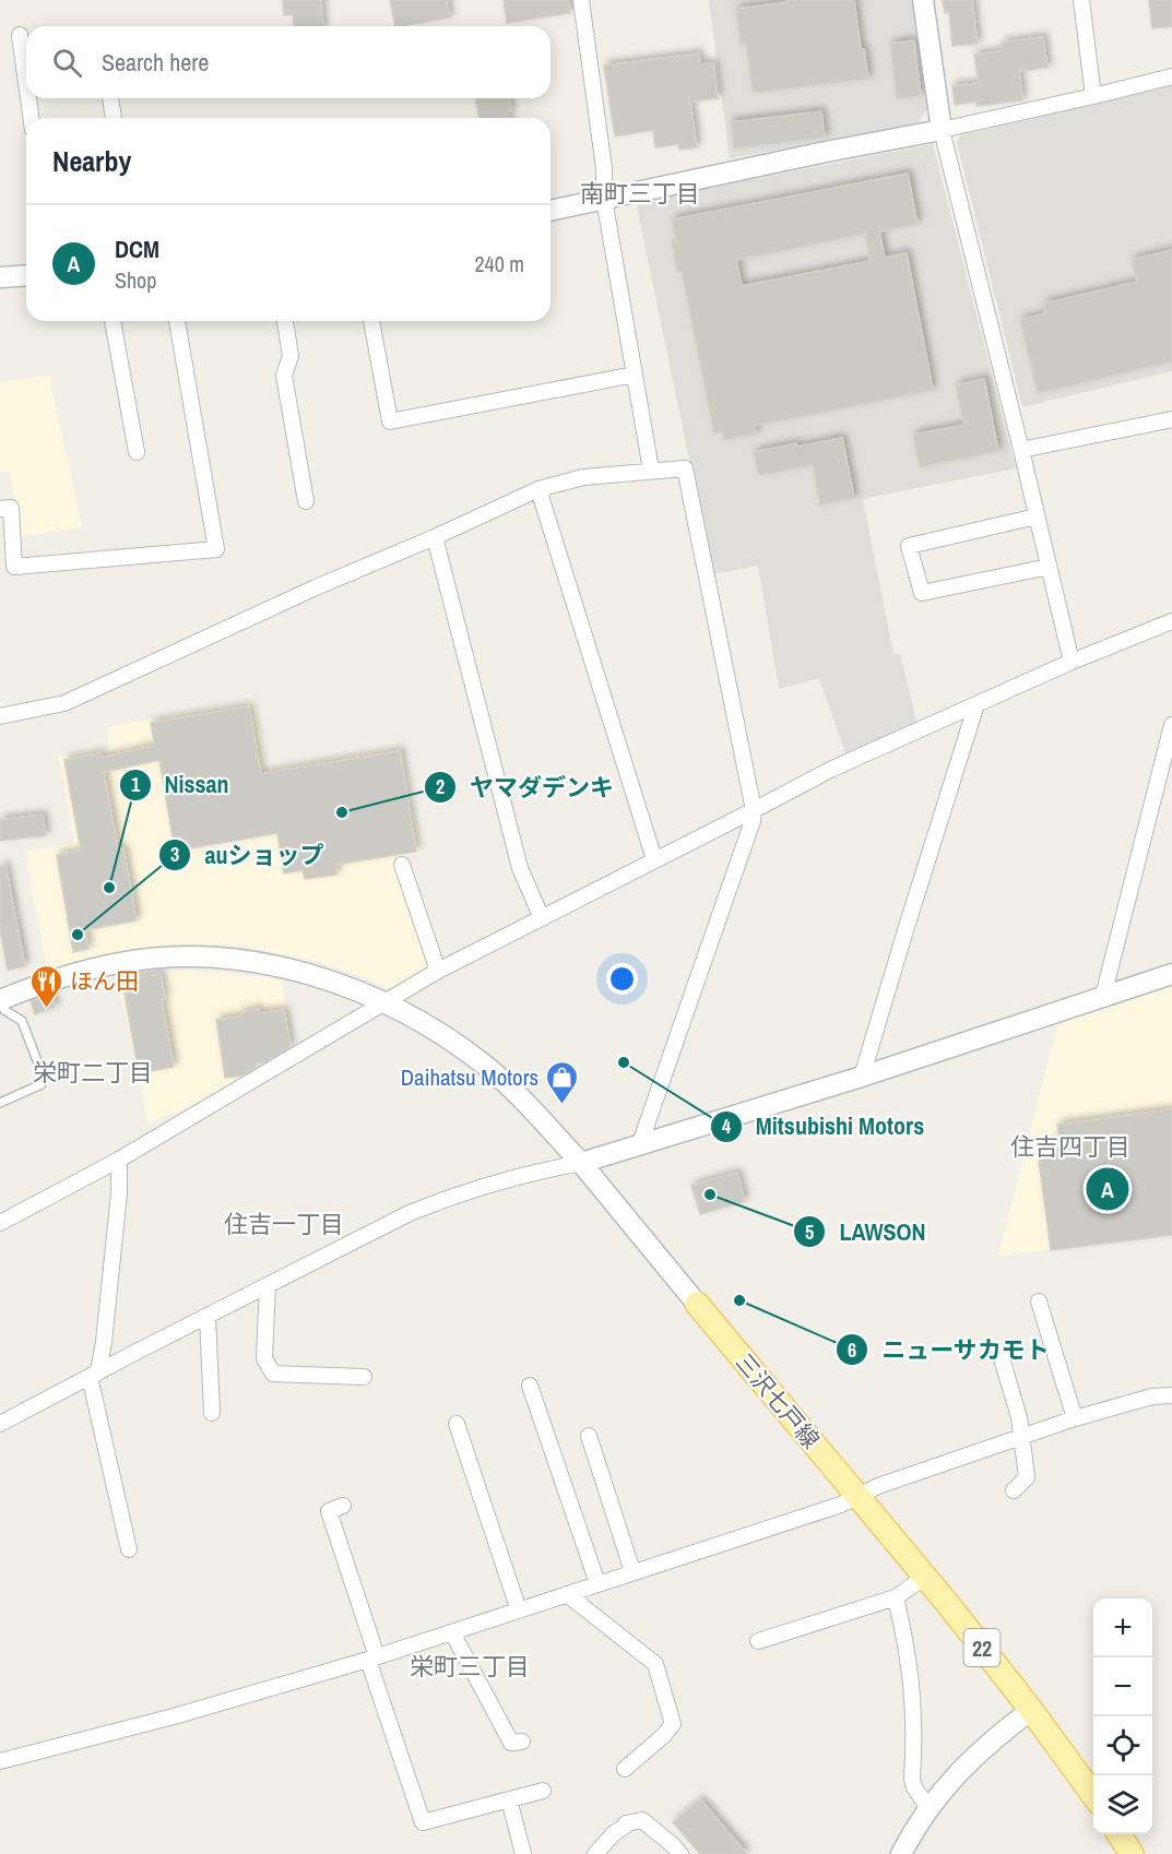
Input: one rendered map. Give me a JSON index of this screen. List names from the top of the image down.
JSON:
{
  "streets": {
    "main road": ["三沢七戸線", "22"]
  },
  "crossings": [
    ["三沢七戸線", "22"]
  ],
  "districts": [
    "南町三丁目",
    "栄町二丁目",
    "住吉四丁目",
    "住吉一丁目",
    "栄町三丁目"
  ],
  "places": {
    "other": [
      "ヤマダデンキ",
      "Nissan",
      "auショップ",
      "Mitsubishi Motors",
      "LAWSON",
      "ニューサカモト"
    ],
    "restaurant": ["ほん田"],
    "shop": ["Daihatsu Motors"]
  },
  "page": {
    "search": "Search here",
    "heading": "Nearby",
    "list": [
      {
        "mark": "A",
        "name": "DCM",
        "note": "Shop",
        "value": "240 m"
      }
    ],
    "pins": "A",
    "map_buttons": ["+", "−"]
  }
}
